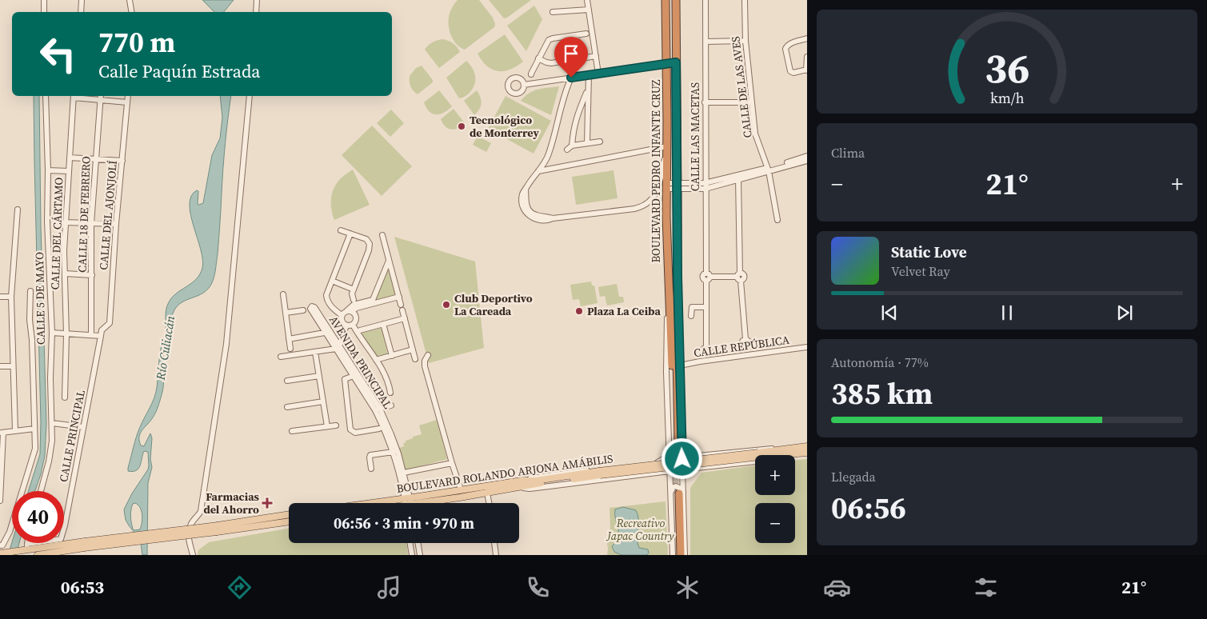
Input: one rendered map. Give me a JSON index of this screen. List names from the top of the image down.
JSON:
{
  "streets": {
    "highway": ["BOULEVARD PEDRO INFANTE CRUZ"],
    "main road": ["BOULEVARD ROLANDO ARJONA AMÁBILIS"],
    "street": [
      "CALLE DE LAS AVES",
      "CALLE LAS MACETAS",
      "CALLE 18 DE FEBRERO",
      "CALLE DEL AJONJOLÍ",
      "CALLE DEL CÁRTAMO",
      "CALLE 5 DE MAYO",
      "CALLE REPÚBLICA",
      "AVENIDA PRINCIPAL",
      "CALLE PRINCIPAL"
    ]
  },
  "crossings": [
    ["BOULEVARD PEDRO INFANTE CRUZ", "CALLE REPÚBLICA"],
    ["BOULEVARD PEDRO INFANTE CRUZ", "BOULEVARD ROLANDO ARJONA AMÁBILIS"],
    ["CALLE DEL AJONJOLÍ", "CALLE PRINCIPAL"]
  ],
  "water": ["Río Culiacán"],
  "parks": ["Recreativo Japac Country"],
  "places": {
    "other": ["Tecnológico de Monterrey", "Club Deportivo La Careada", "Plaza La Ceiba"],
    "health": ["Farmacias del Ahorro"]
  },
  "page": {
    "turn": ["770 m", "Calle Paquín Estrada"],
    "tile": [
      "Clima",
      ["Autonomía · 77%", "385 km"],
      ["Llegada", "06:56"]
    ],
    "heat": ["−", "21°", "+"],
    "song": ["Static Love", "Velvet Ray"],
    "map_buttons": ["+", "−"],
    "limit": "40",
    "trip": "06:56 · 3 min · 970 m",
    "tabs": ["06:53", "21°"],
    "gauge": ["36", "km/h"]
  }
}
